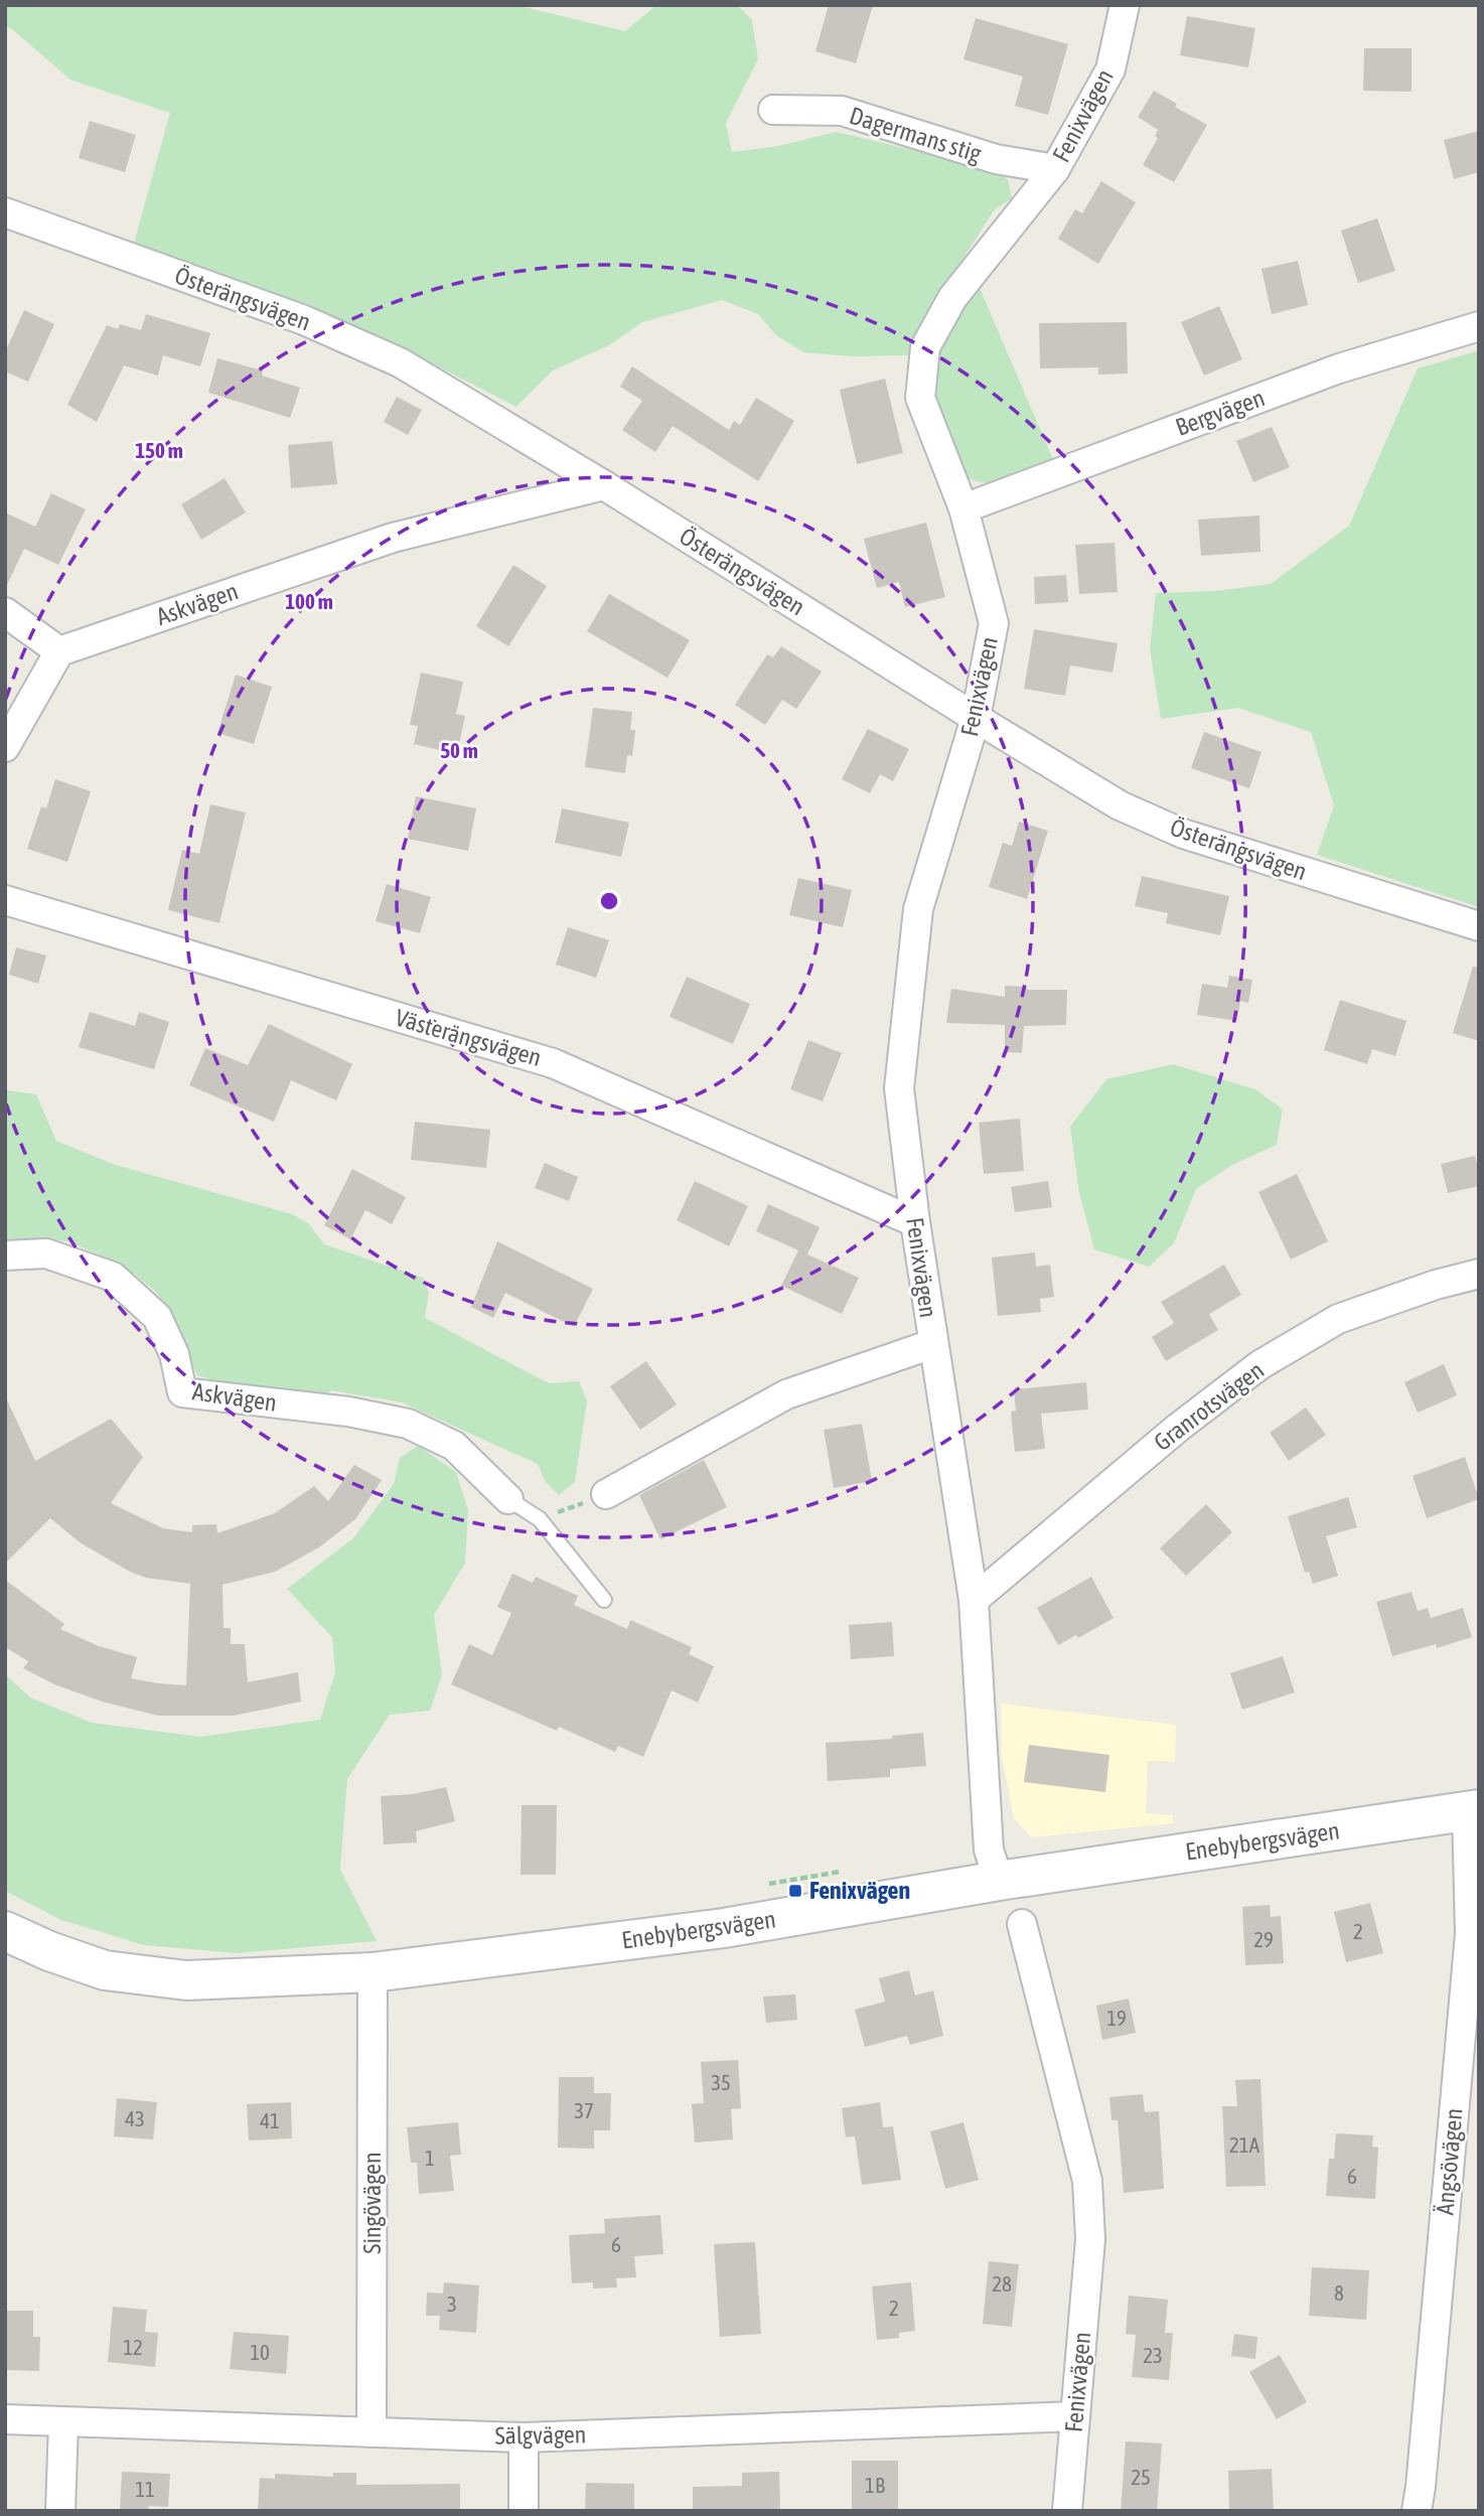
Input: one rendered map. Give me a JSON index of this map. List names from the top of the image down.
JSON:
{
  "streets": {
    "main road": ["Enebybergsvägen"],
    "street": [
      "Fenixvägen",
      "Dagermans stig",
      "Österängsvägen",
      "Bergvägen",
      "Askvägen",
      "Västerängsvägen",
      "Granrotsvägen",
      "Ängsövägen",
      "Singövägen",
      "Sälgvägen"
    ]
  },
  "crossings": [
    ["Fenixvägen", "Dagermans stig"],
    ["Fenixvägen", "Österängsvägen"],
    ["Fenixvägen", "Bergvägen"],
    ["Fenixvägen", "Västerängsvägen"],
    ["Fenixvägen", "Granrotsvägen"],
    ["Fenixvägen", "Enebybergsvägen"],
    ["Fenixvägen", "Sälgvägen"],
    ["Österängsvägen", "Askvägen"],
    ["Enebybergsvägen", "Ängsövägen"],
    ["Enebybergsvägen", "Singövägen"],
    ["Singövägen", "Sälgvägen"]
  ],
  "places": {
    "transit": ["Fenixvägen"]
  },
  "house_numbers": [
    "2",
    "29",
    "19",
    "35",
    "37",
    "43",
    "41",
    "21A",
    "1",
    "6",
    "6",
    "28",
    "8",
    "3",
    "2",
    "12",
    "10",
    "23",
    "25",
    "1B",
    "11"
  ],
  "rings": ["150 m", "100 m", "50 m"]
}
